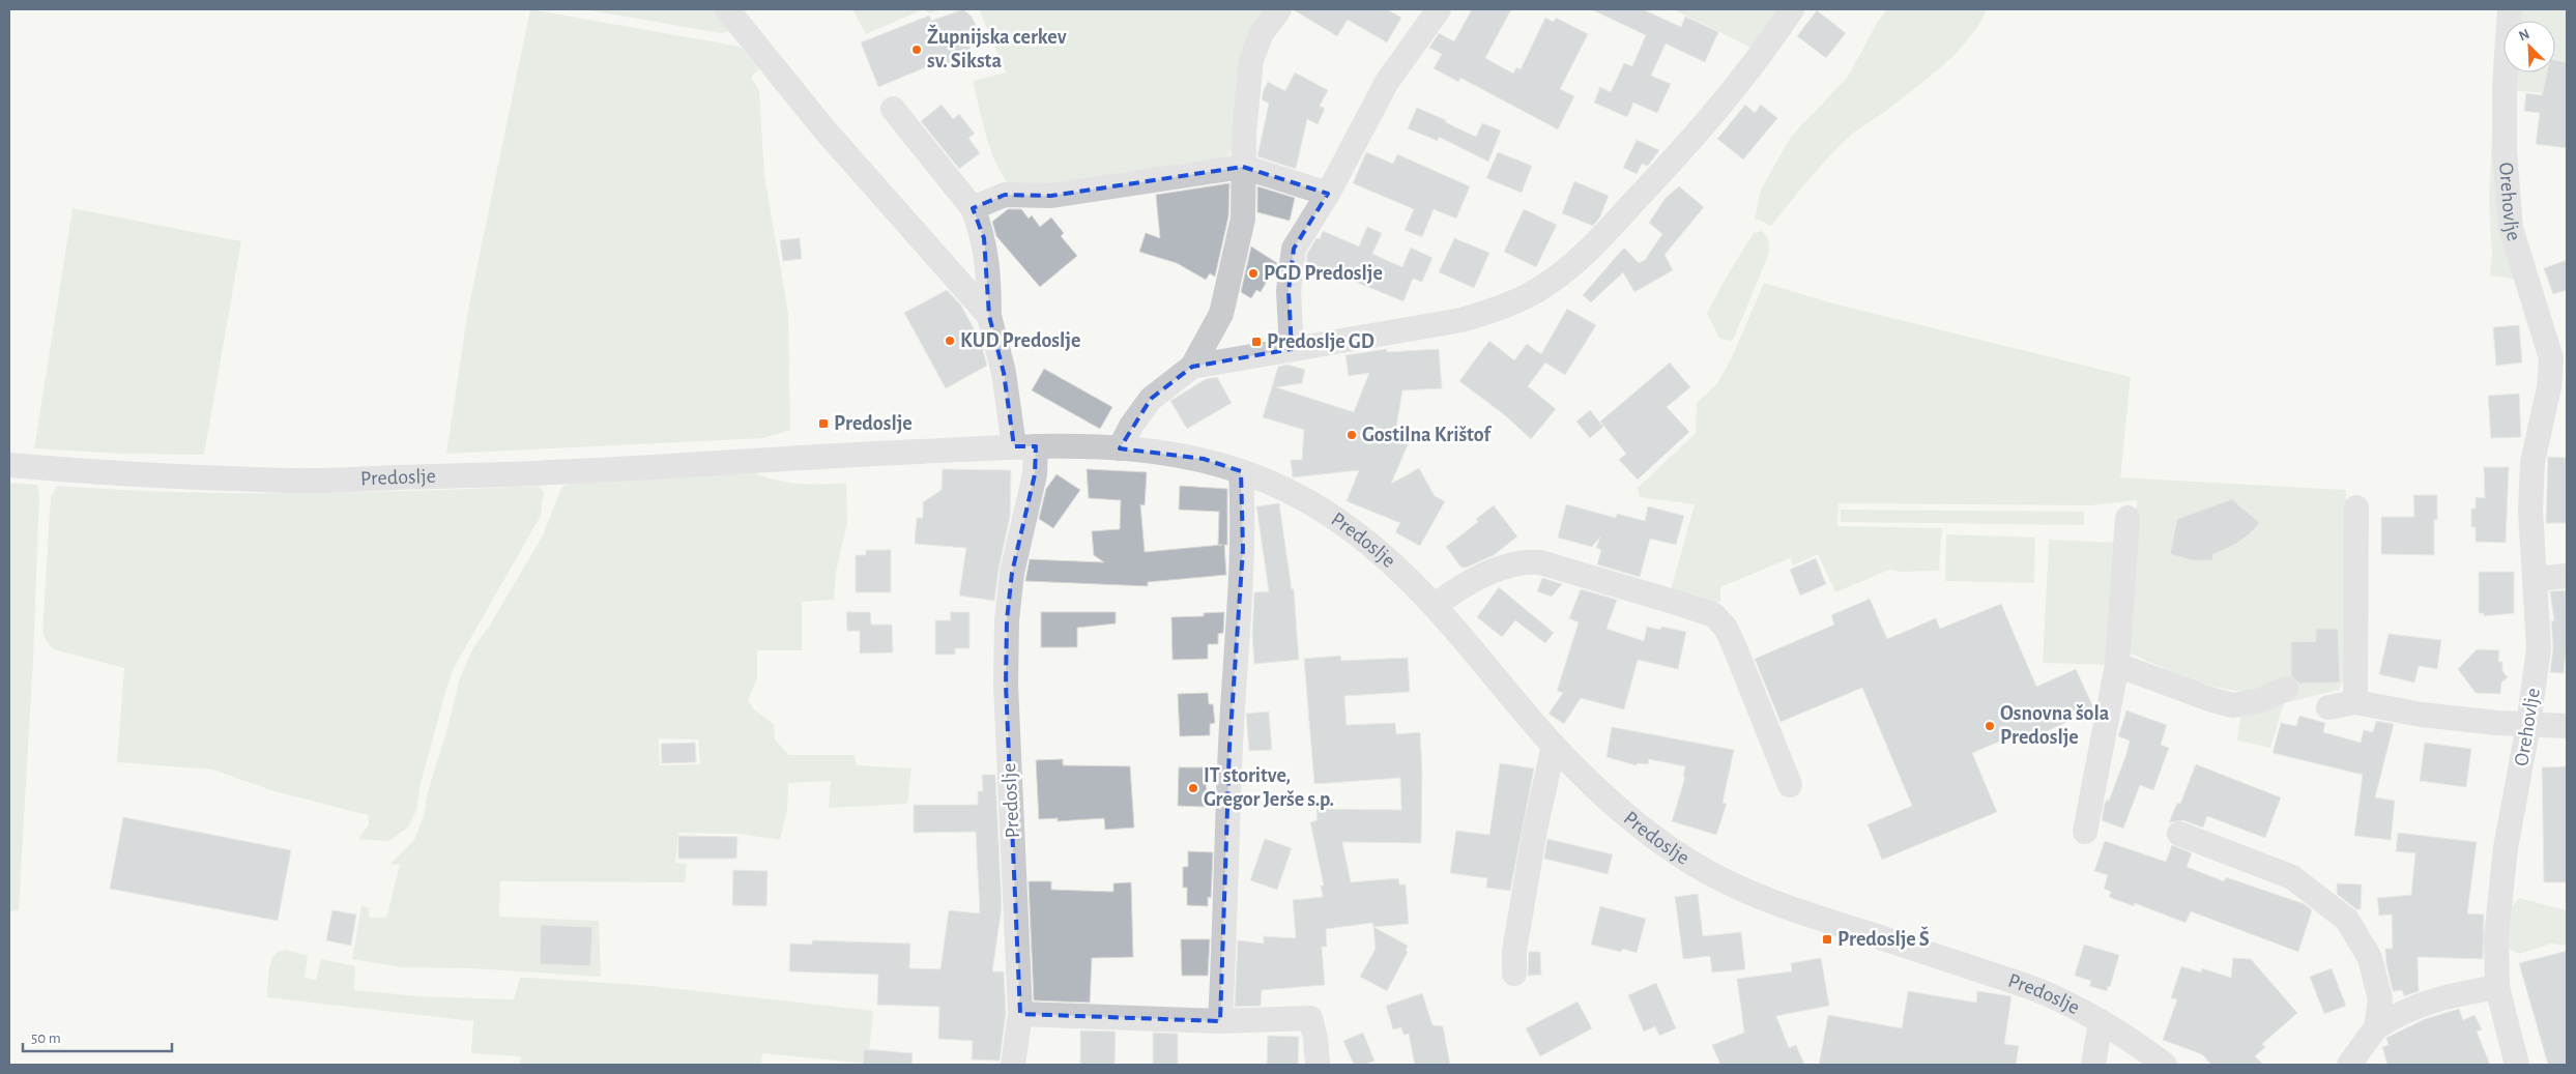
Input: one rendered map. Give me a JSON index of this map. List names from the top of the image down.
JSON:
{
  "streets": {
    "street": ["Orehovlje", "Predoslje"]
  },
  "places": {
    "other": [
      "Župnijska cerkev sv. Siksta",
      "PGD Predoslje",
      "KUD Predoslje",
      "Gostilna Krištof",
      "Osnovna šola Predoslje",
      "IT storitve, Gregor Jerše s.p."
    ],
    "transit": ["Predoslje GD", "Predoslje", "Predoslje Š"]
  },
  "scale_bar": "50 m",
  "north": "top left"
}
